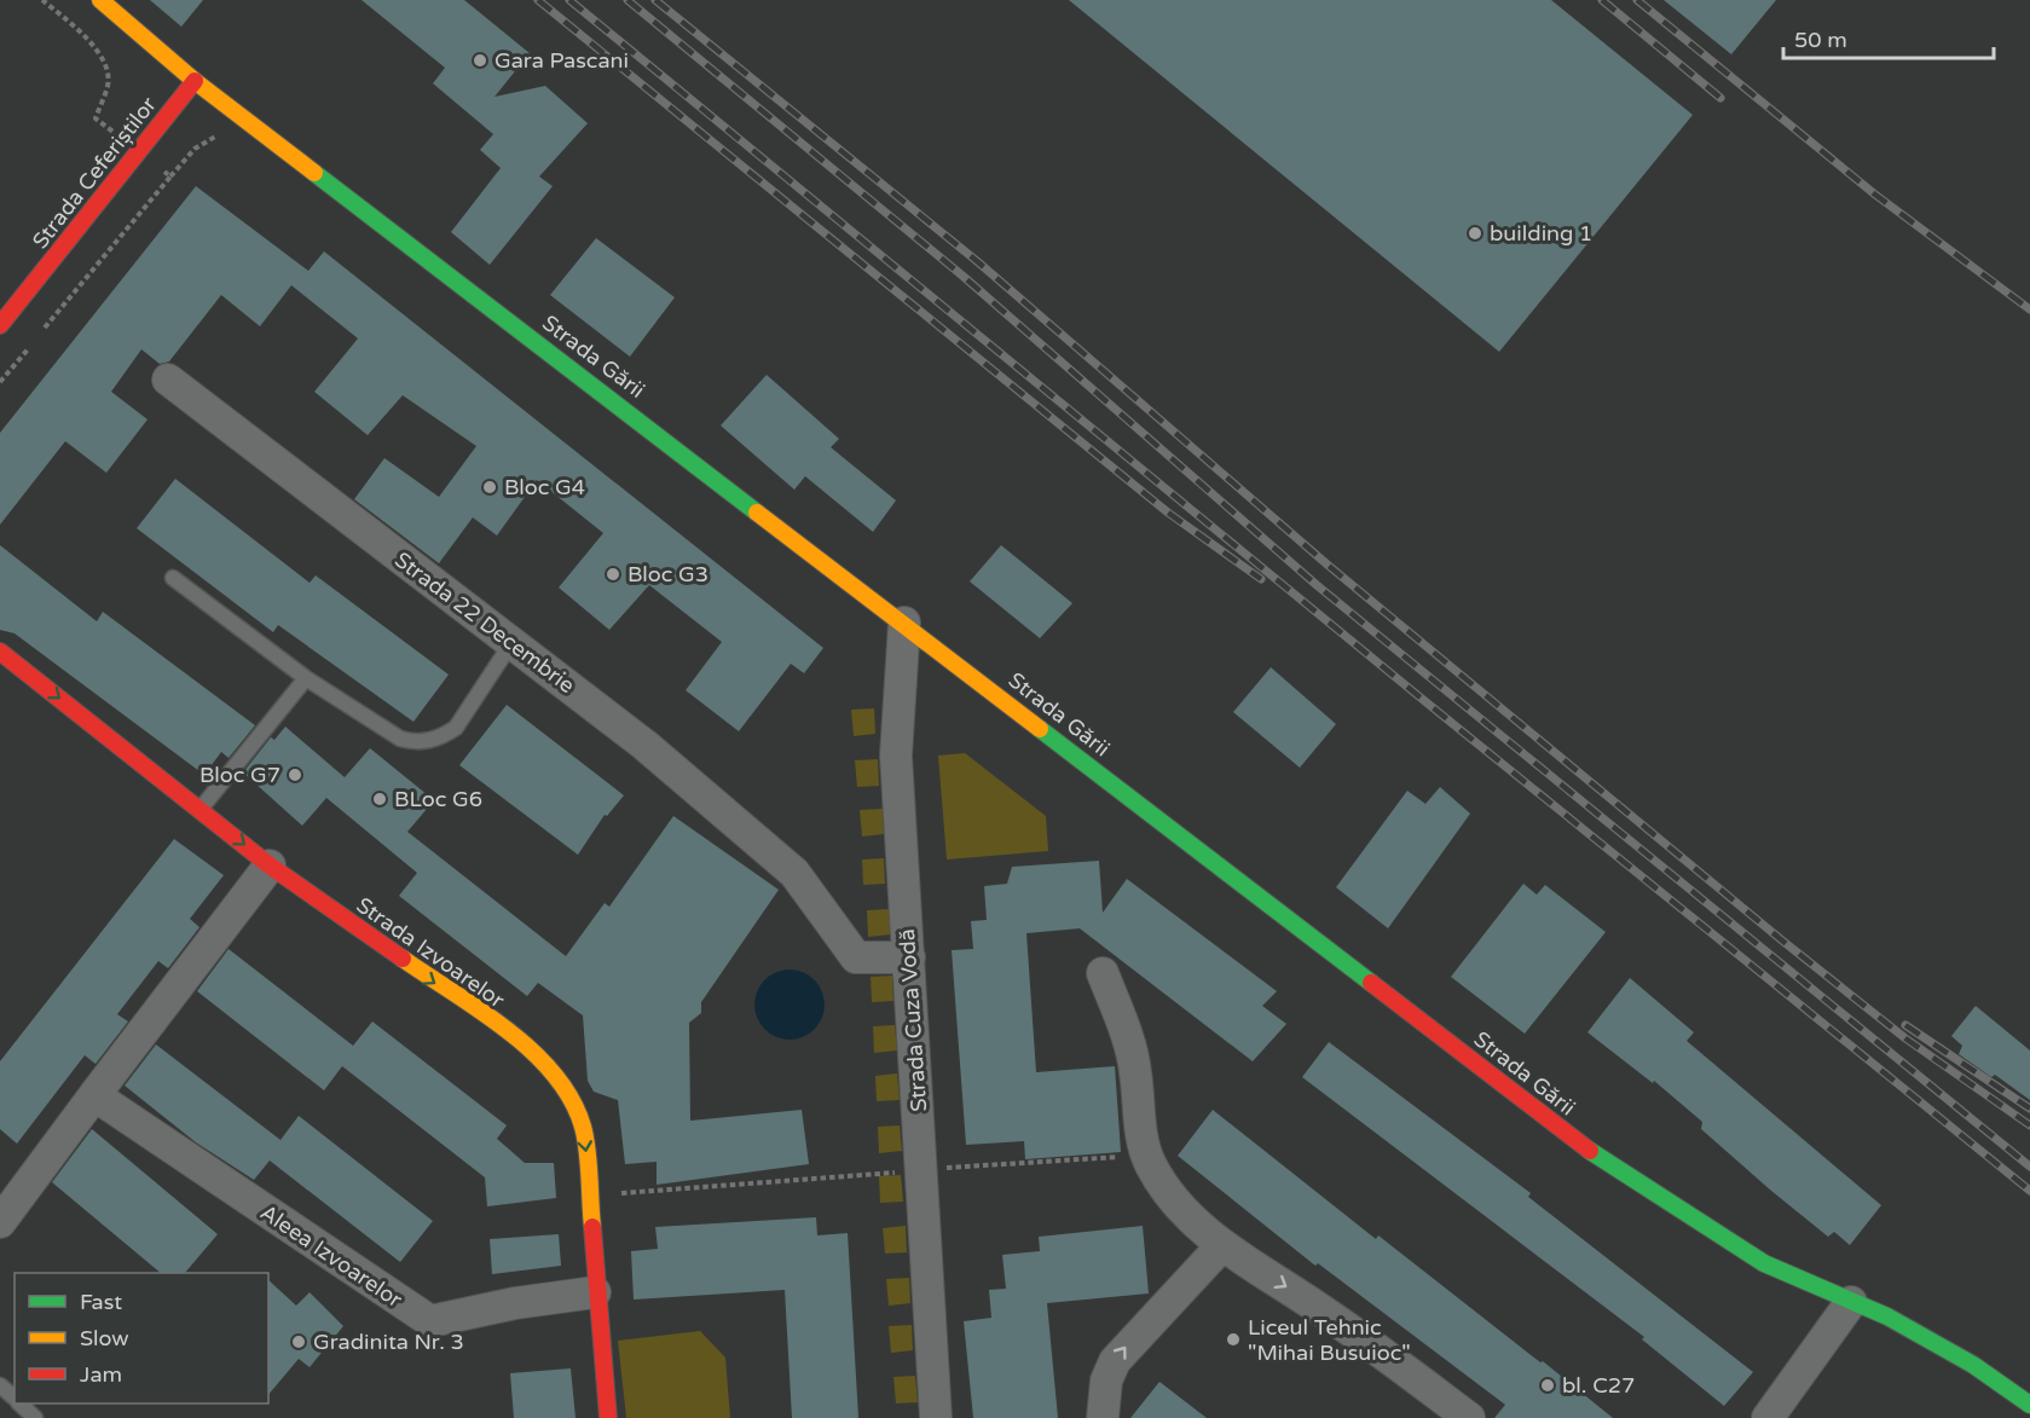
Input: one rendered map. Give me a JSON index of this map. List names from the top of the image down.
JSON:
{
  "streets": {
    "street": [
      "Strada Ceferiștilor",
      "Strada Gării",
      "Strada 22 Decembrie",
      "Strada Izvoarelor",
      "Strada Cuza Vodă",
      "Aleea Izvoarelor"
    ]
  },
  "crossings": [
    ["Strada Ceferiștilor", "Strada Gării"],
    ["Strada Gării", "Strada Cuza Vodă"],
    ["Strada 22 Decembrie", "Strada Cuza Vodă"],
    ["Strada Izvoarelor", "Aleea Izvoarelor"]
  ],
  "one_way": ["Strada Izvoarelor"],
  "places": [
    "Gara Pascani",
    "building 1",
    "Bloc G4",
    "Bloc G3",
    "Bloc G7",
    "BLoc G6",
    "Liceul Tehnic \"Mihai Busuioc\"",
    "Gradinita Nr. 3",
    "bl. C27"
  ],
  "legend": ["Fast", "Slow", "Jam"],
  "scale_bar": "50 m"
}
